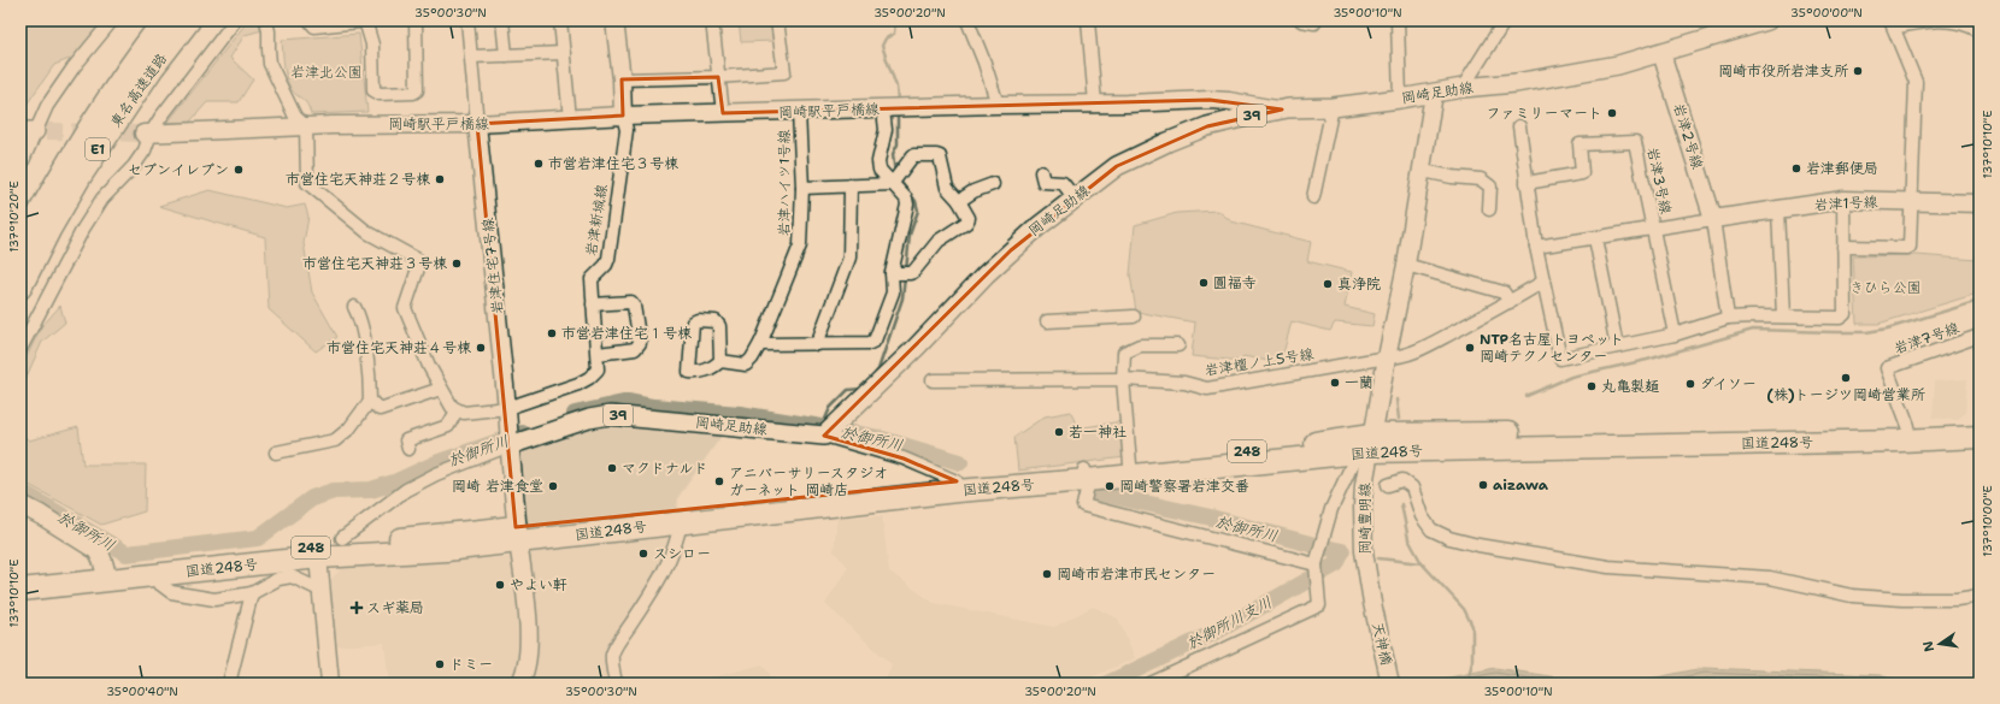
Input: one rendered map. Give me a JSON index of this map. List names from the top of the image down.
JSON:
{
  "streets": {
    "highway": [
      "東名高速道路",
      "E1",
      "国道248号",
      "248"
    ],
    "main road": ["岡崎足助線", "39"],
    "street": [
      "岡崎駅平戸橋線",
      "岩津2号線",
      "岩津3号線",
      "岩津ハイツ1号線",
      "岩津1号線",
      "岩津新城線",
      "岩津住宅7号線",
      "岩津7号線",
      "岩津檀ノ上5号線",
      "岡崎豊明線",
      "天神橋"
    ]
  },
  "crossings": [
    ["岡崎足助線", "岡崎駅平戸橋線"],
    ["岡崎足助線", "岩津2号線"],
    ["岡崎足助線", "岩津住宅7号線"],
    ["岡崎足助線", "岡崎豊明線"],
    ["岡崎駅平戸橋線", "岩津ハイツ1号線"],
    ["岡崎駅平戸橋線", "岩津新城線"],
    ["岡崎駅平戸橋線", "岩津住宅7号線"],
    ["岩津2号線", "岩津1号線"],
    ["岩津新城線", "岩津住宅7号線"],
    ["岩津7号線", "国道248号"],
    ["岩津檀ノ上5号線", "岡崎豊明線"],
    ["国道248号", "岡崎豊明線"],
    ["岡崎豊明線", "天神橋"]
  ],
  "water": ["於御所川", "於御所川支川"],
  "parks": ["岩津北公園", "きひら公園"],
  "places": {
    "other": [
      "岡崎市役所岩津支所",
      "ファミリーマート",
      "市営岩津住宅３号棟",
      "岩津郵便局",
      "セブンイレブン",
      "市営住宅天神荘２号棟",
      "市営住宅天神荘３号棟",
      "圓福寺",
      "真浄院",
      "市営岩津住宅１号棟",
      "市営住宅天神荘４号棟",
      "NTP名古屋トヨペット 岡崎テクノセンター",
      "(株)トージツ岡崎営業所",
      "一蘭",
      "ダイソー",
      "丸亀製麺",
      "若一神社",
      "マクドナルド",
      "アニバーサリースタジオ ガーネット 岡崎店",
      "aizawa",
      "岡崎 岩津食堂",
      "岡崎警察署岩津交番",
      "スシロー",
      "岡崎市岩津市民センター",
      "やよい軒",
      "ドミー"
    ],
    "health": ["スギ薬局"]
  },
  "north": "left",
  "coordinates": [
    "35°00'30\"N",
    "35°00'20\"N",
    "35°00'10\"N",
    "35°00'00\"N",
    "137°10'10\"E",
    "137°10'20\"E",
    "137°10'00\"E",
    "35°00'40\"N"
  ]
}
